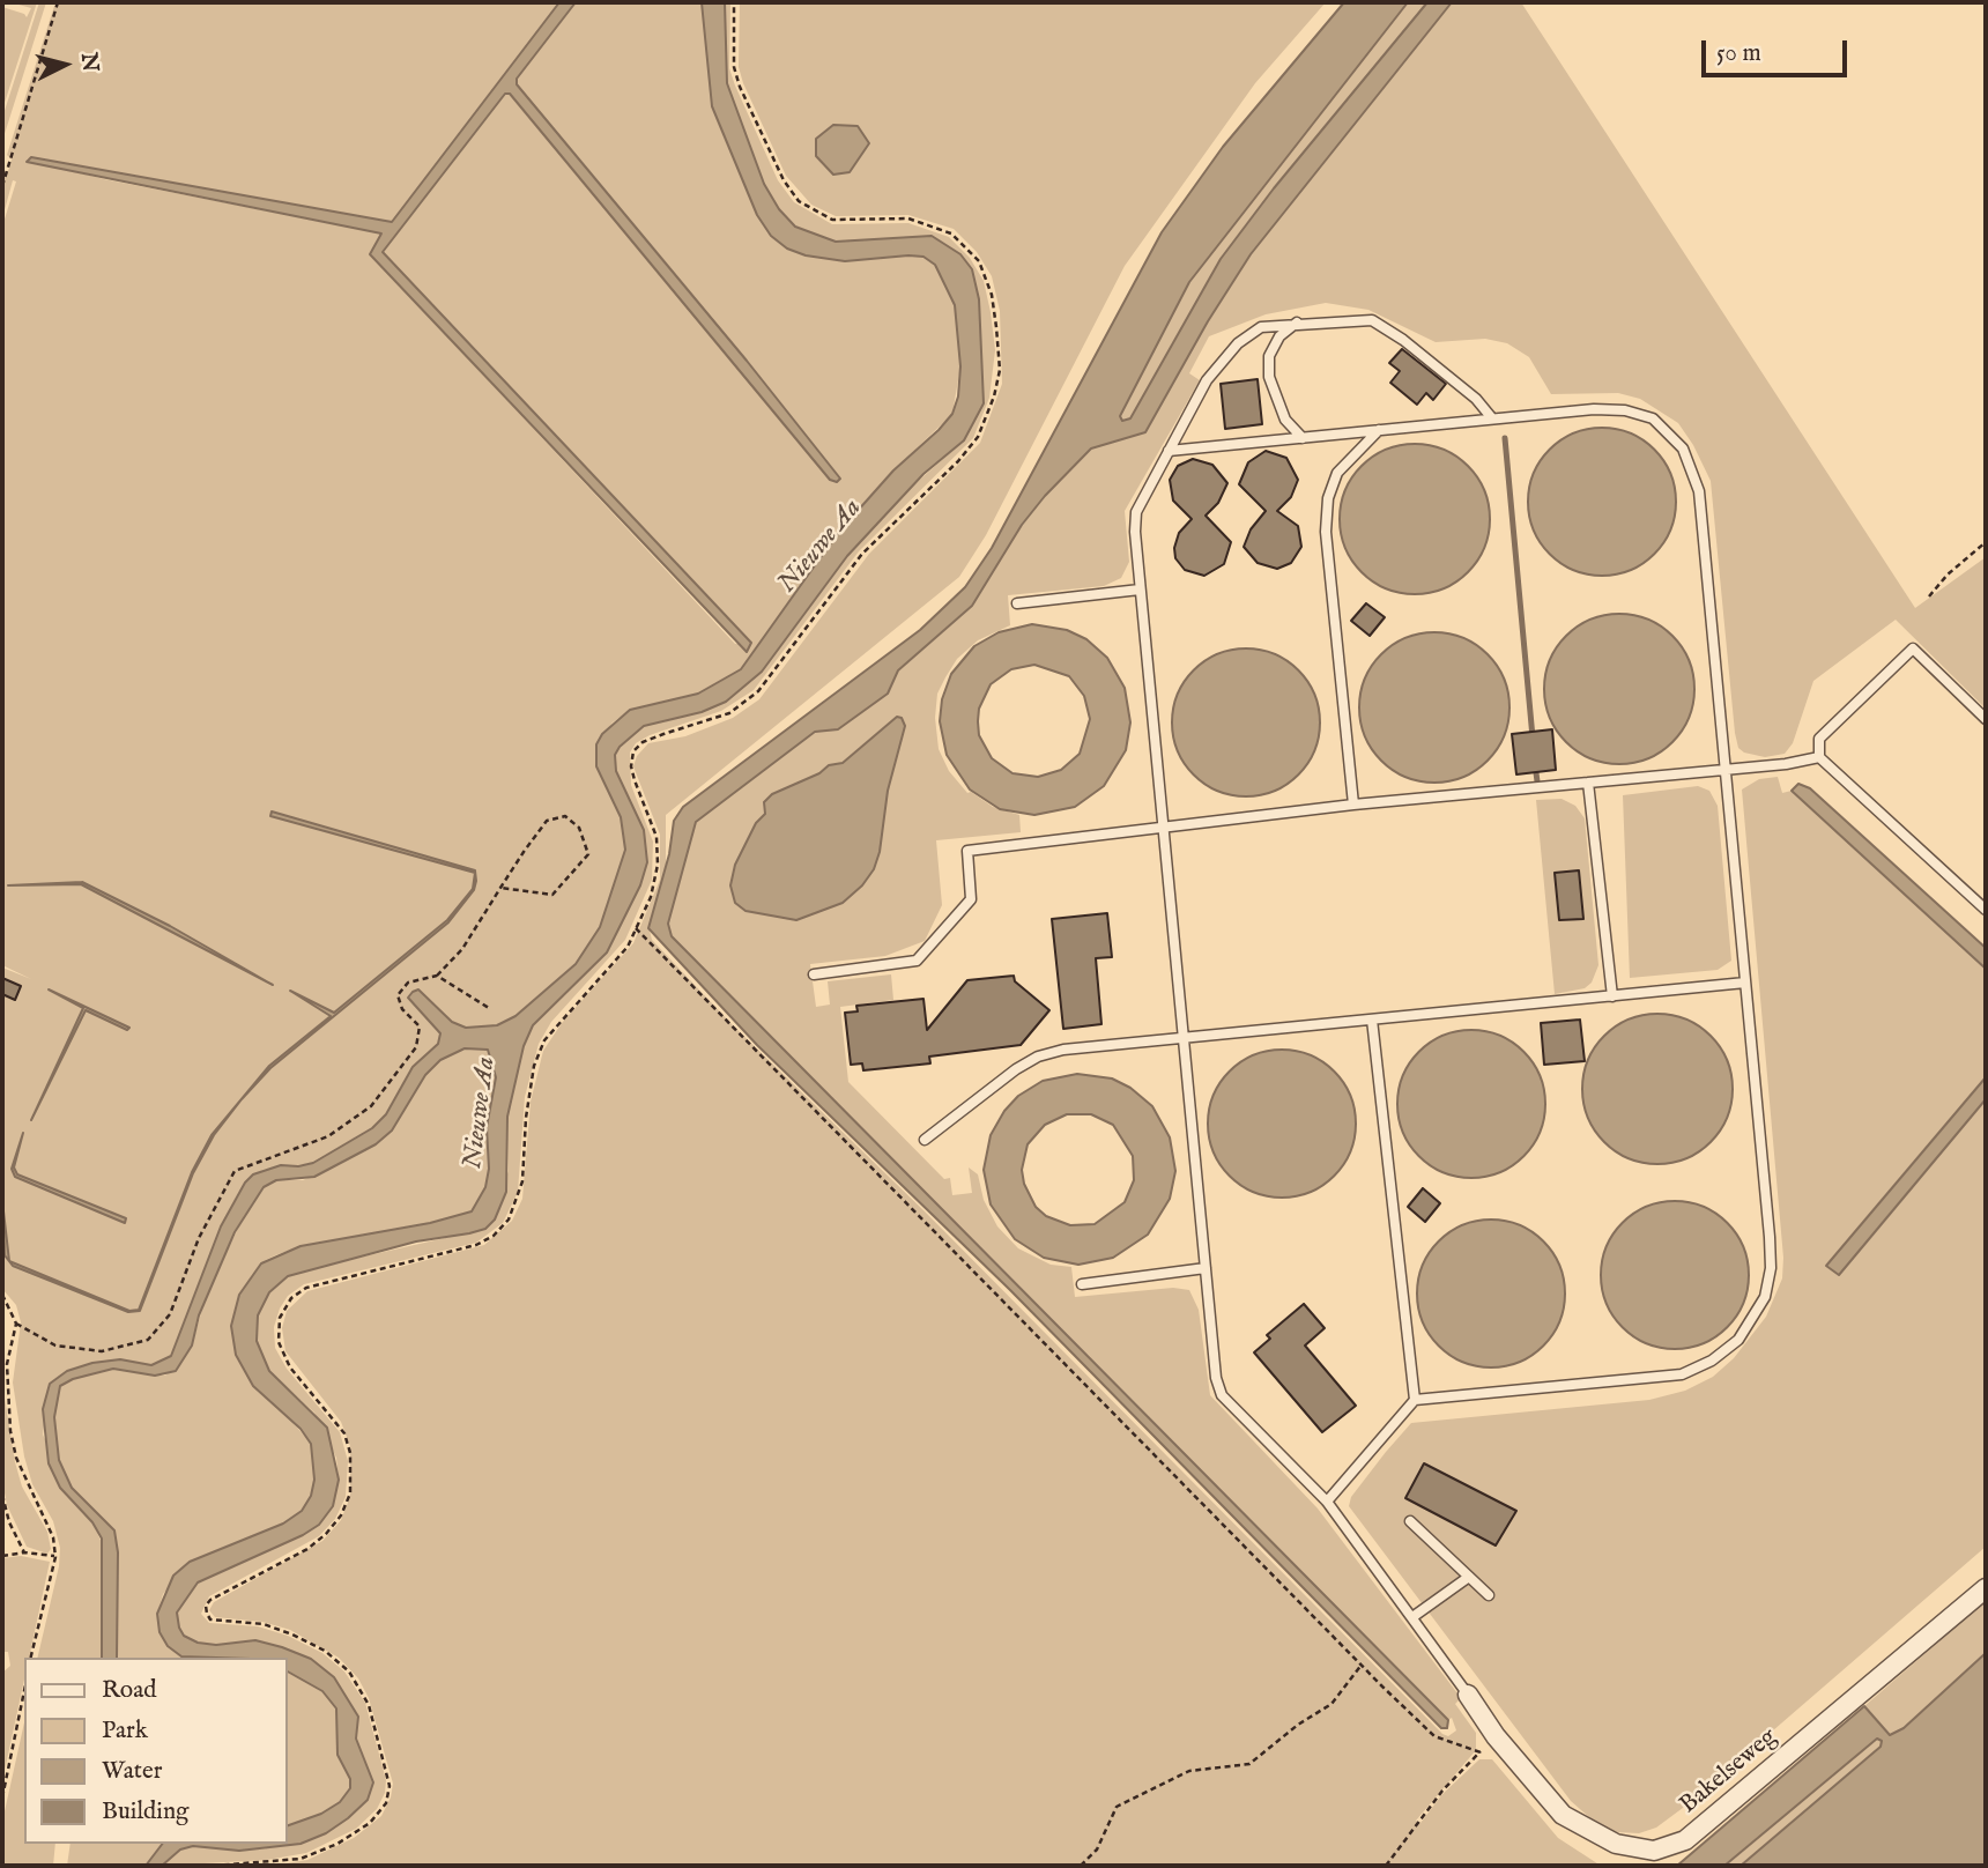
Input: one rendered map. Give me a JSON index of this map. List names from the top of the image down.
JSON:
{
  "streets": {
    "street": ["Bakelseweg"]
  },
  "water": ["Nieuwe Aa"],
  "legend": [
    "Road",
    "Park",
    "Water",
    "Building"
  ],
  "scale_bar": "50 m",
  "north": "right"
}
